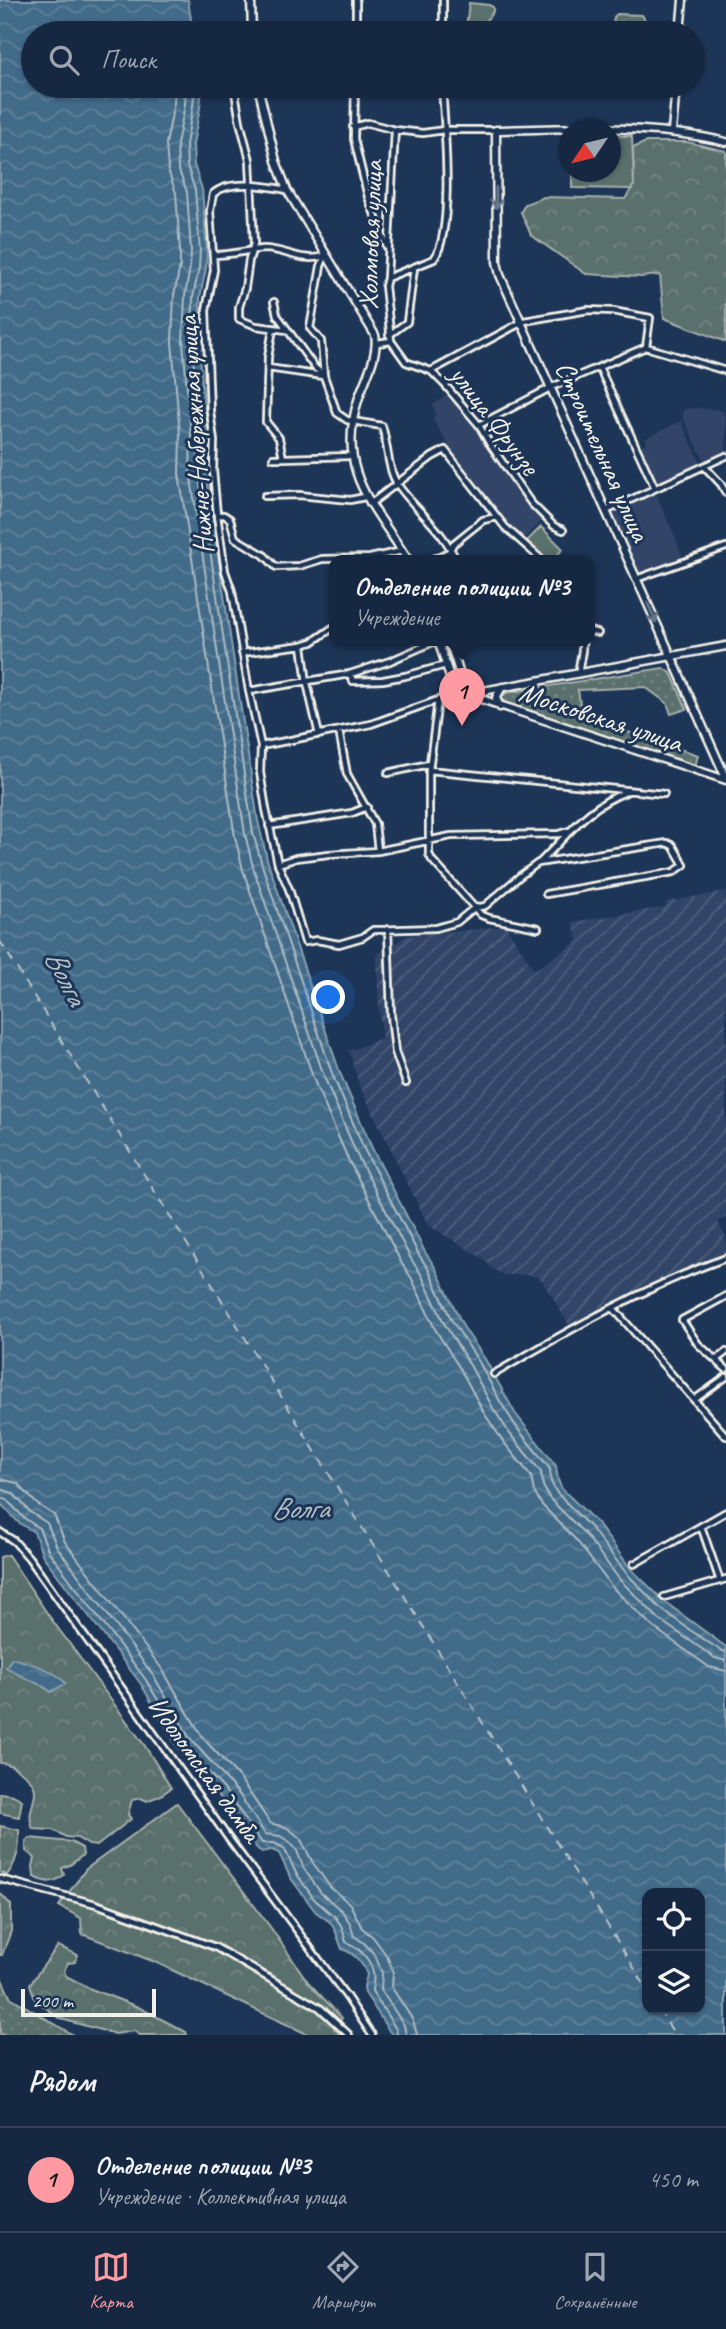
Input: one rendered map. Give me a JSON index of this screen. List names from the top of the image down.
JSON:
{
  "streets": {
    "street": [
      "Холмовая улица",
      "улица Фрунзе",
      "Нижне-Набережная улица",
      "Строительная улица",
      "Московская улица",
      "Идоломская дамба"
    ]
  },
  "crossings": [
    ["Холмовая улица", "улица Фрунзе"],
    ["Строительная улица", "Московская улица"]
  ],
  "one_way": ["Строительная улица"],
  "water": ["Волга"],
  "scale_bar": "200 m",
  "north": "bottom left",
  "page": {
    "search": "Поиск",
    "popup": ["Отделение полиции №3", "Учреждение"],
    "pins": "1",
    "scale": "200 m",
    "heading": "Рядом",
    "list": [
      {
        "mark": "1",
        "name": "Отделение полиции №3",
        "note": "Учреждение · Коллективная улица",
        "value": "450 m"
      }
    ],
    "nav": ["Карта", "Маршрут", "Сохранённые"]
  }
}
